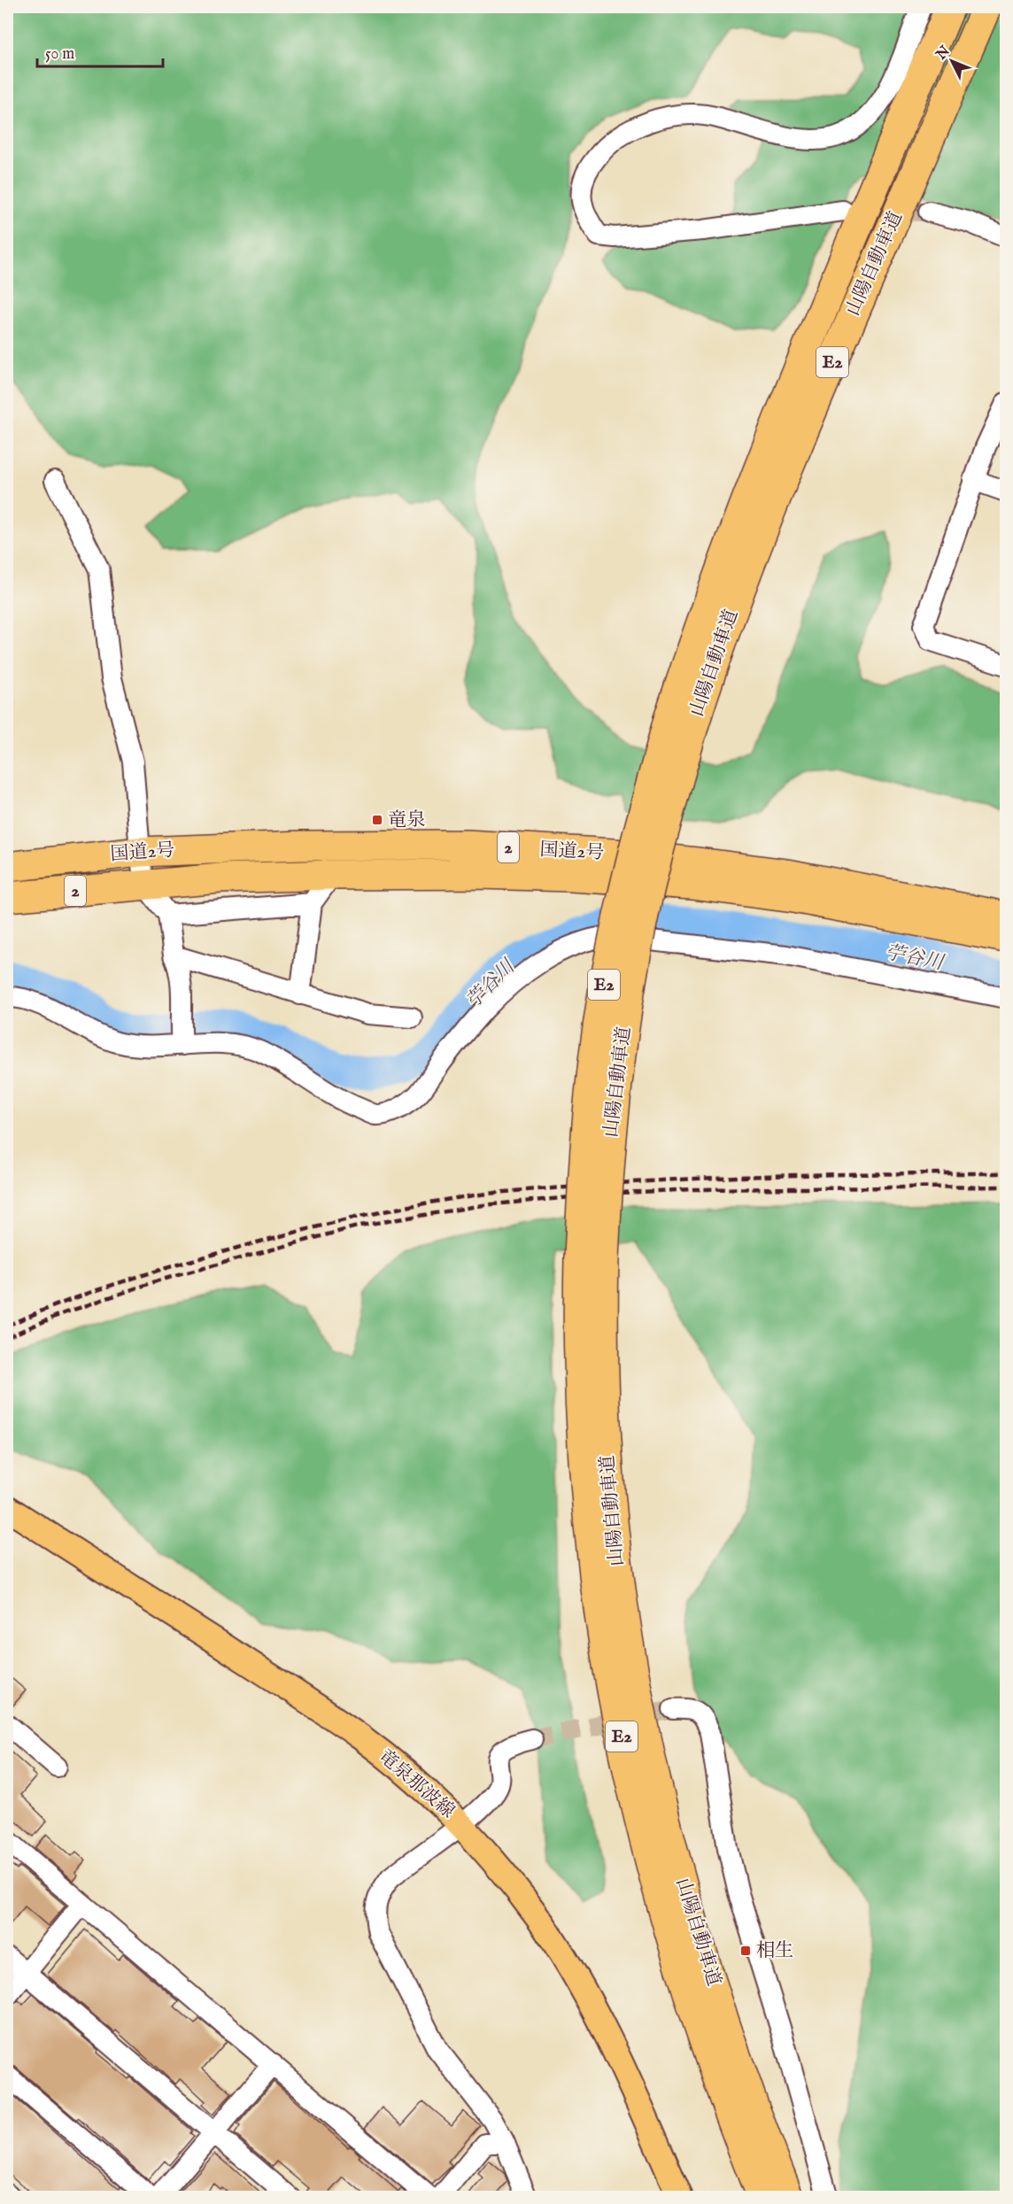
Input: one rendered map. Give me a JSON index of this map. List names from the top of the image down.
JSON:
{
  "streets": {
    "highway": [
      "山陽自動車道",
      "E2",
      "2",
      "国道2号"
    ],
    "main road": ["竜泉那波線"]
  },
  "water": ["苧谷川"],
  "places": {
    "transit": ["竜泉", "相生"]
  },
  "scale_bar": "50 m",
  "north": "top left"
}
